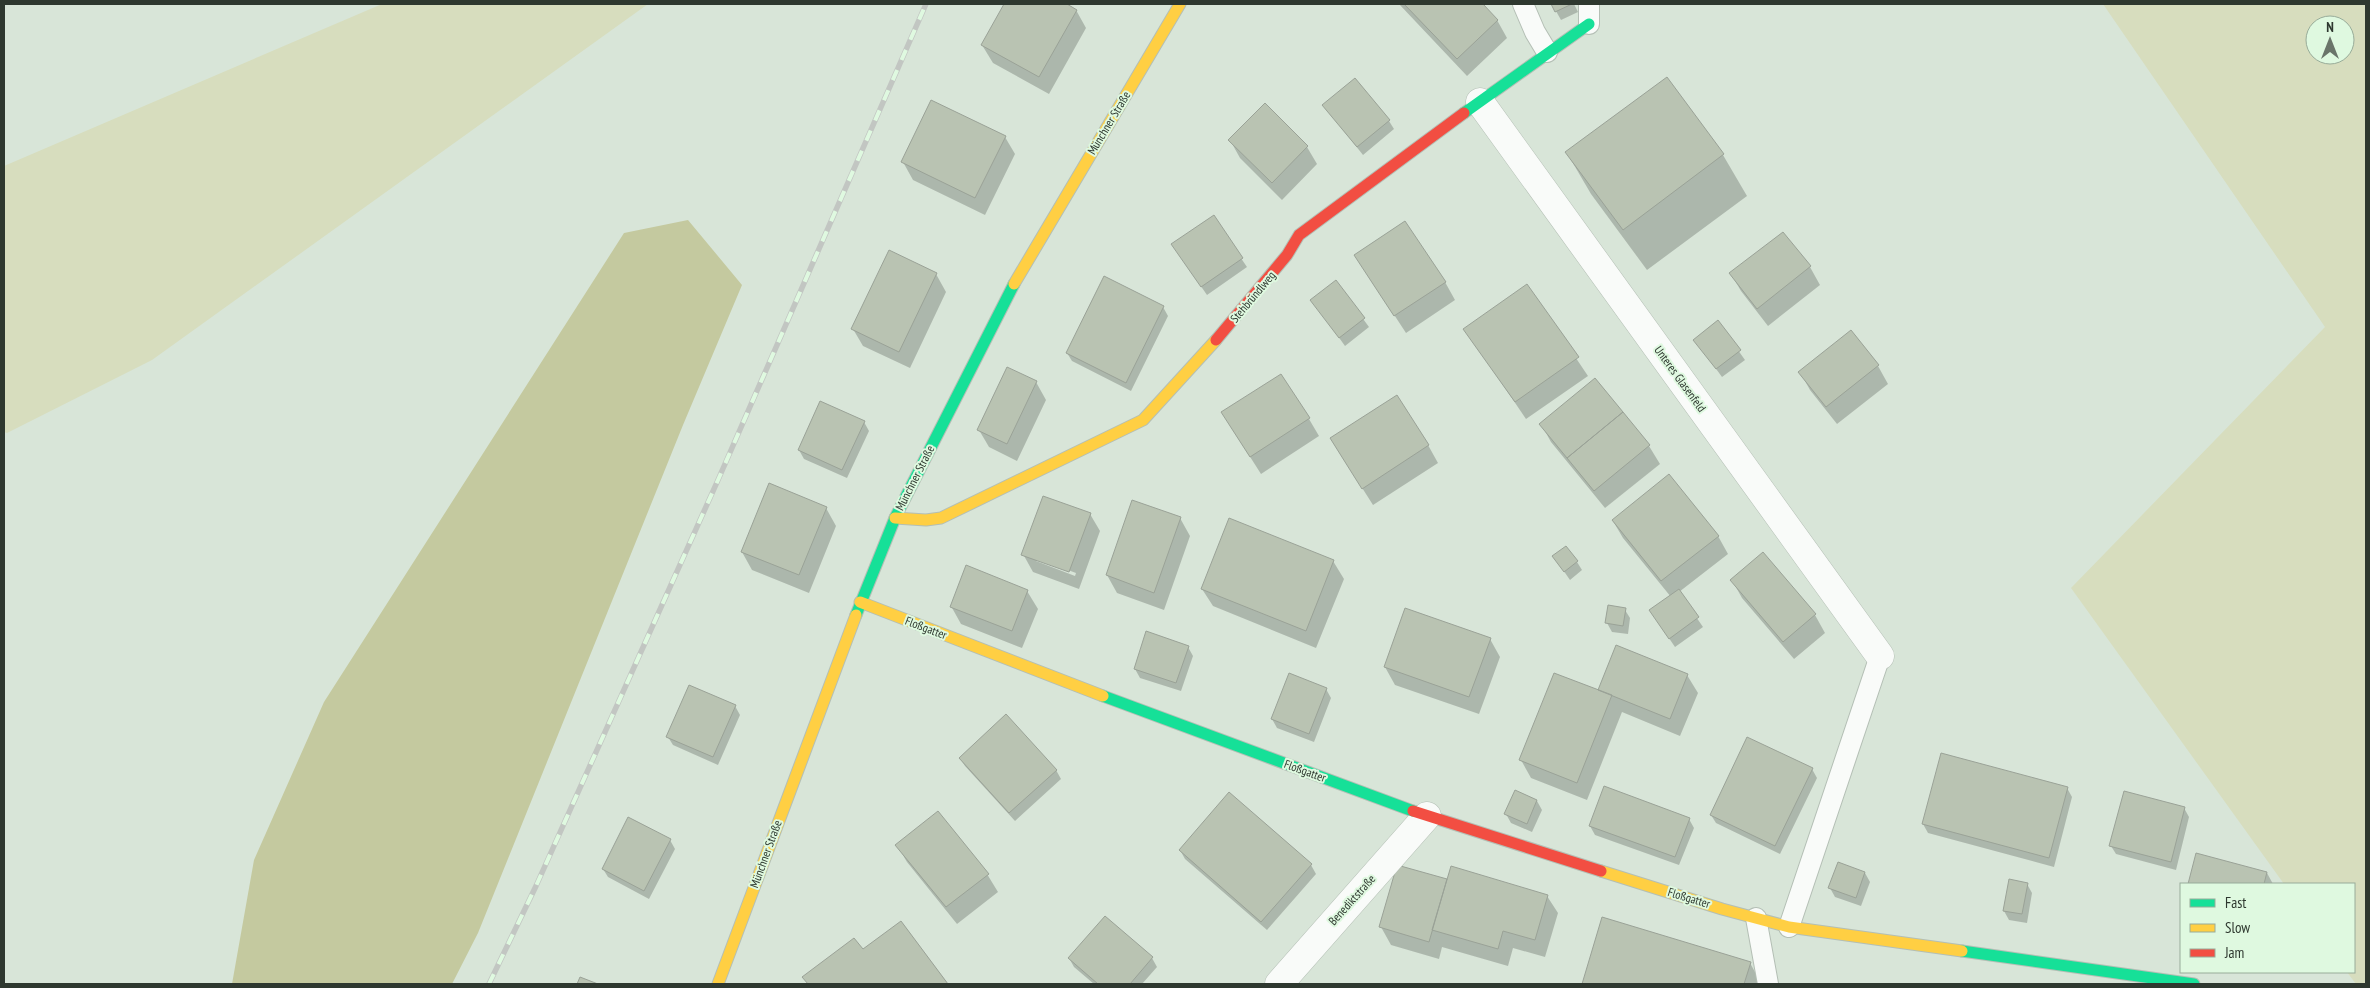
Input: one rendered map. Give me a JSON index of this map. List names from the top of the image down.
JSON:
{
  "streets": {
    "street": [
      "Münchner Straße",
      "Stehbründlweg",
      "Unteres Glasenfeld",
      "Floßgatter",
      "Benediktstraße"
    ]
  },
  "crossings": [
    ["Münchner Straße", "Stehbründlweg"],
    ["Münchner Straße", "Floßgatter"],
    ["Stehbründlweg", "Unteres Glasenfeld"],
    ["Floßgatter", "Benediktstraße"]
  ],
  "legend": ["Fast", "Slow", "Jam"],
  "north": "top"
}
